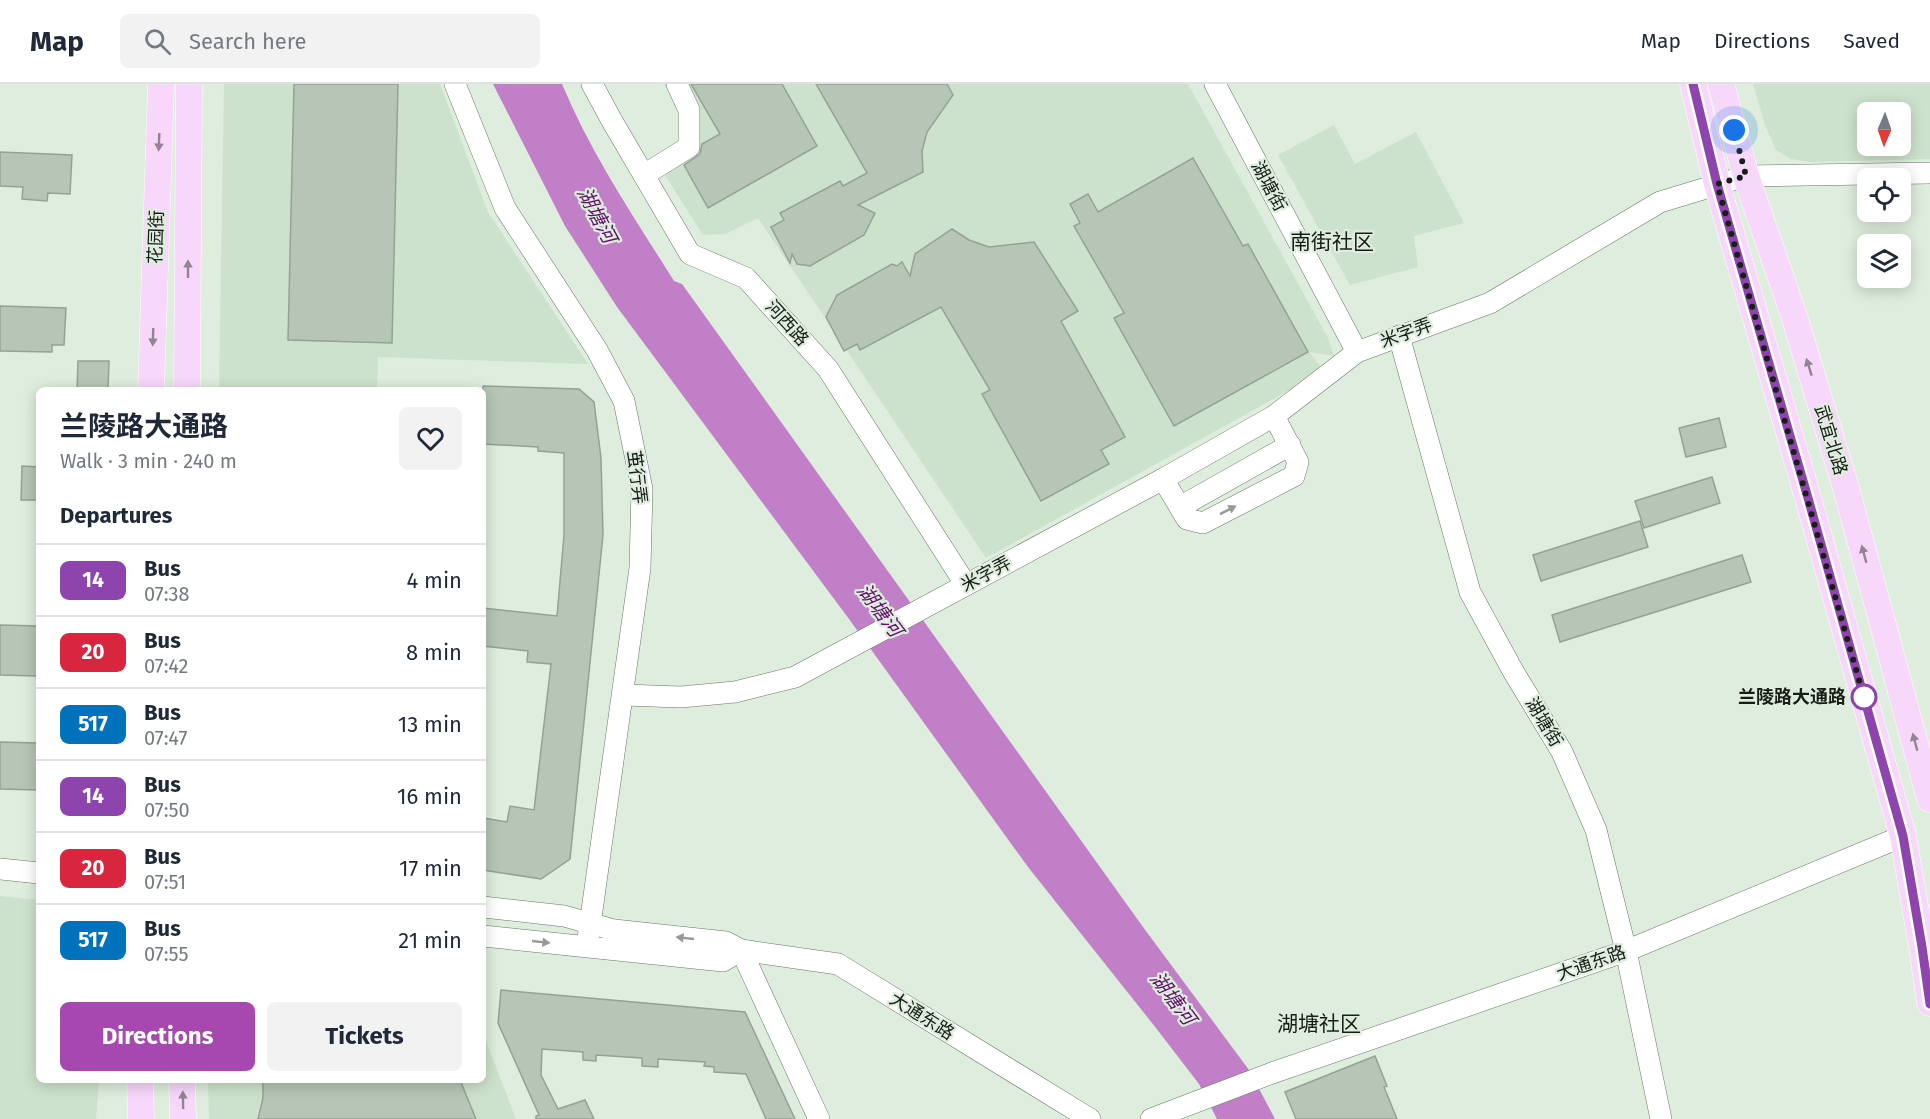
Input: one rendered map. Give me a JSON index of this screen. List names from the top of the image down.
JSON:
{
  "streets": {
    "main road": ["花园街", "武宜北路"],
    "street": [
      "湖塘街",
      "河西路",
      "米字弄",
      "茧行弄",
      "大通东路"
    ]
  },
  "crossings": [
    ["湖塘街", "米字弄"],
    ["湖塘街", "大通东路"],
    ["河西路", "米字弄"],
    ["米字弄", "武宜北路"],
    ["米字弄", "茧行弄"],
    ["武宜北路", "大通东路"],
    ["茧行弄", "大通东路"]
  ],
  "districts": ["南街社区", "湖塘社区"],
  "water": ["湖塘河"],
  "places": ["兰陵路大通路"],
  "lines": ["bus line 14"],
  "north": "bottom",
  "page": {
    "header": "Map",
    "search": "Search here",
    "nav": ["Map", "Directions", "Saved"],
    "heading": [
      ["兰陵路大通路", "Walk · 3 min · 240 m"],
      "Departures"
    ],
    "list": [
      {
        "mark": "14",
        "name": "Bus",
        "note": "07:38",
        "value": "4 min"
      },
      {
        "mark": "20",
        "name": "Bus",
        "note": "07:42",
        "value": "8 min"
      },
      {
        "mark": "517",
        "name": "Bus",
        "note": "07:47",
        "value": "13 min"
      },
      {
        "mark": "14",
        "name": "Bus",
        "note": "07:50",
        "value": "16 min"
      },
      {
        "mark": "20",
        "name": "Bus",
        "note": "07:51",
        "value": "17 min"
      },
      {
        "mark": "517",
        "name": "Bus",
        "note": "07:55",
        "value": "21 min"
      }
    ],
    "buttons": ["Directions", "Tickets"]
  }
}
